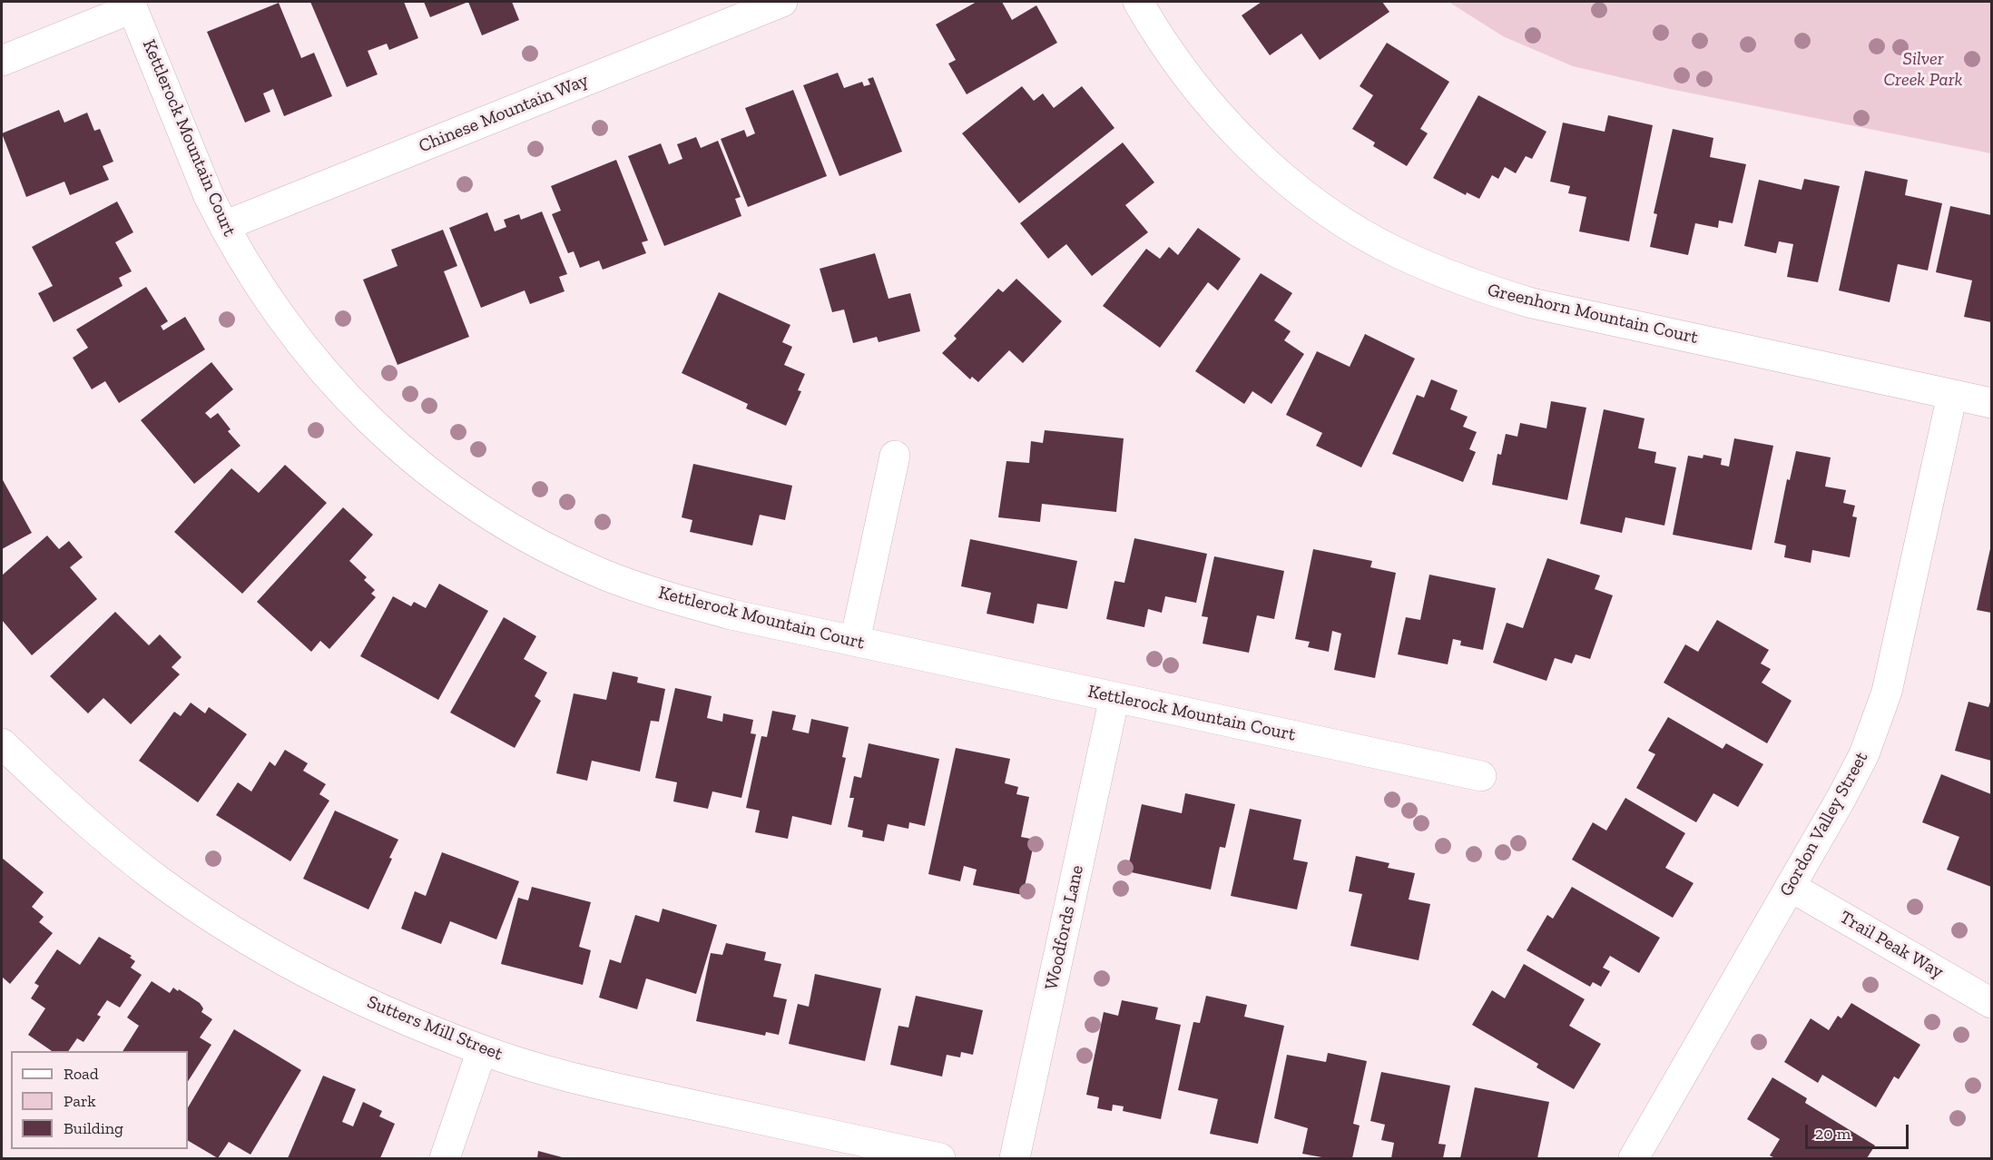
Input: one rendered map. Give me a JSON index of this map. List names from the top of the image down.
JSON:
{
  "streets": {
    "street": [
      "Chinese Mountain Way",
      "Kettlerock Mountain Court",
      "Greenhorn Mountain Court",
      "Gordon Valley Street",
      "Woodfords Lane",
      "Trail Peak Way",
      "Sutters Mill Street"
    ]
  },
  "crossings": [
    ["Chinese Mountain Way", "Kettlerock Mountain Court"],
    ["Kettlerock Mountain Court", "Woodfords Lane"],
    ["Greenhorn Mountain Court", "Gordon Valley Street"],
    ["Gordon Valley Street", "Trail Peak Way"]
  ],
  "parks": ["Silver Creek Park"],
  "legend": ["Road", "Park", "Building"],
  "scale_bar": "20 m"
}
